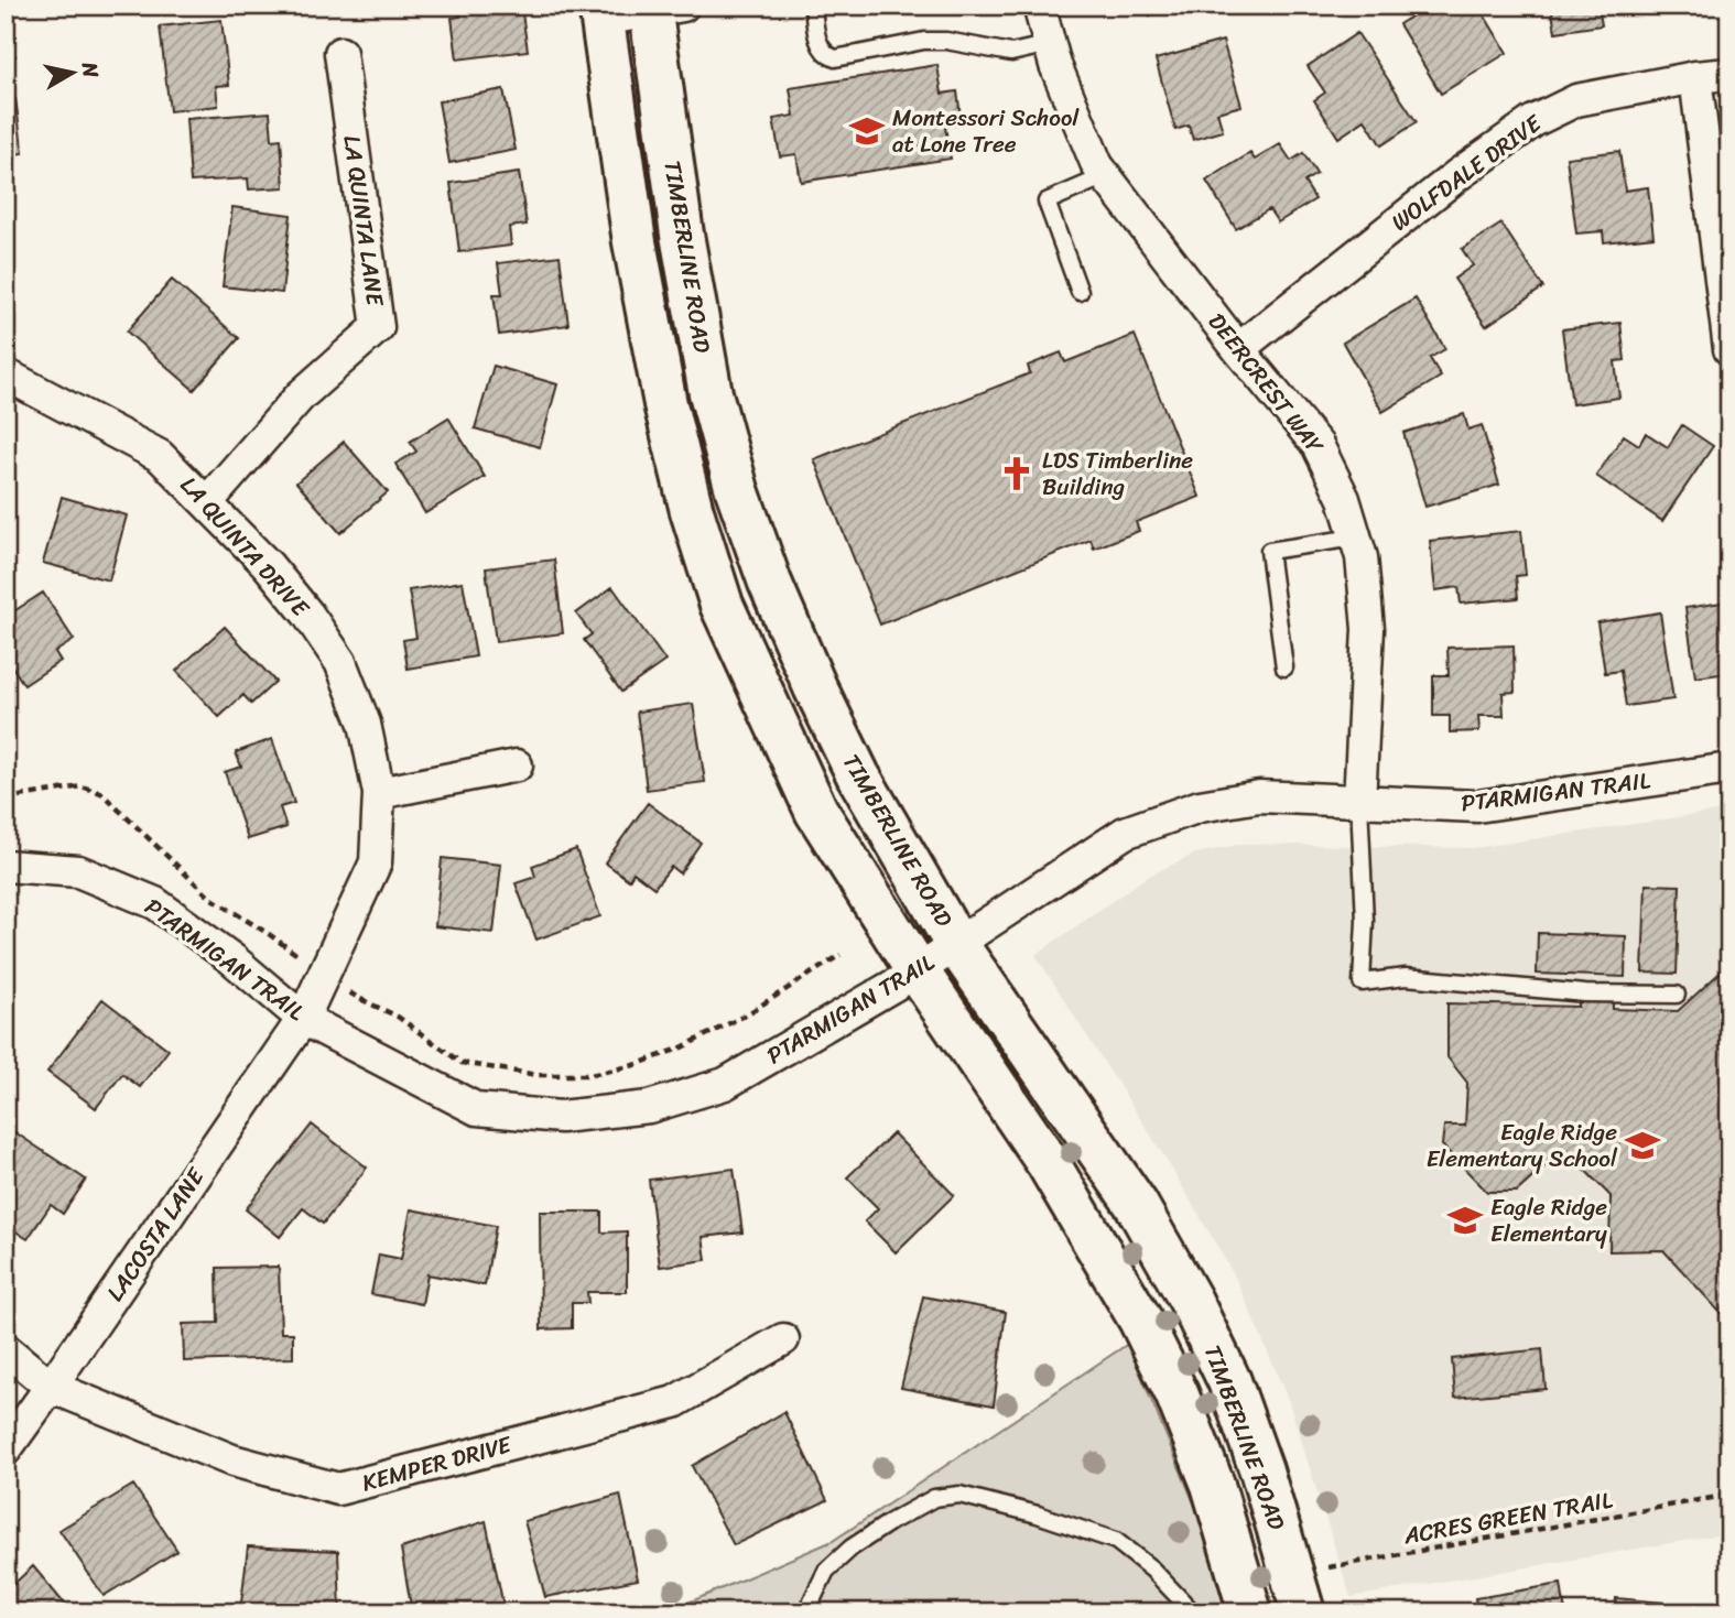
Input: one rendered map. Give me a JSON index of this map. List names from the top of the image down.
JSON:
{
  "streets": {
    "street": [
      "WOLFDALE DRIVE",
      "LA QUINTA LANE",
      "TIMBERLINE ROAD",
      "DEERCREST WAY",
      "LA QUINTA DRIVE",
      "PTARMIGAN TRAIL",
      "LACOSTA LANE",
      "KEMPER DRIVE"
    ],
    "path": ["ACRES GREEN TRAIL"]
  },
  "crossings": [
    ["WOLFDALE DRIVE", "DEERCREST WAY"],
    ["LA QUINTA LANE", "LA QUINTA DRIVE"],
    ["TIMBERLINE ROAD", "PTARMIGAN TRAIL"],
    ["TIMBERLINE ROAD", "ACRES GREEN TRAIL"],
    ["DEERCREST WAY", "PTARMIGAN TRAIL"],
    ["LA QUINTA DRIVE", "PTARMIGAN TRAIL"],
    ["LA QUINTA DRIVE", "LACOSTA LANE"],
    ["PTARMIGAN TRAIL", "LACOSTA LANE"],
    ["LACOSTA LANE", "KEMPER DRIVE"]
  ],
  "places": {
    "school or university": ["Montessori School at Lone Tree", "Eagle Ridge Elementary School", "Eagle Ridge Elementary"],
    "church": ["LDS Timberline Building"]
  },
  "north": "right"
}
